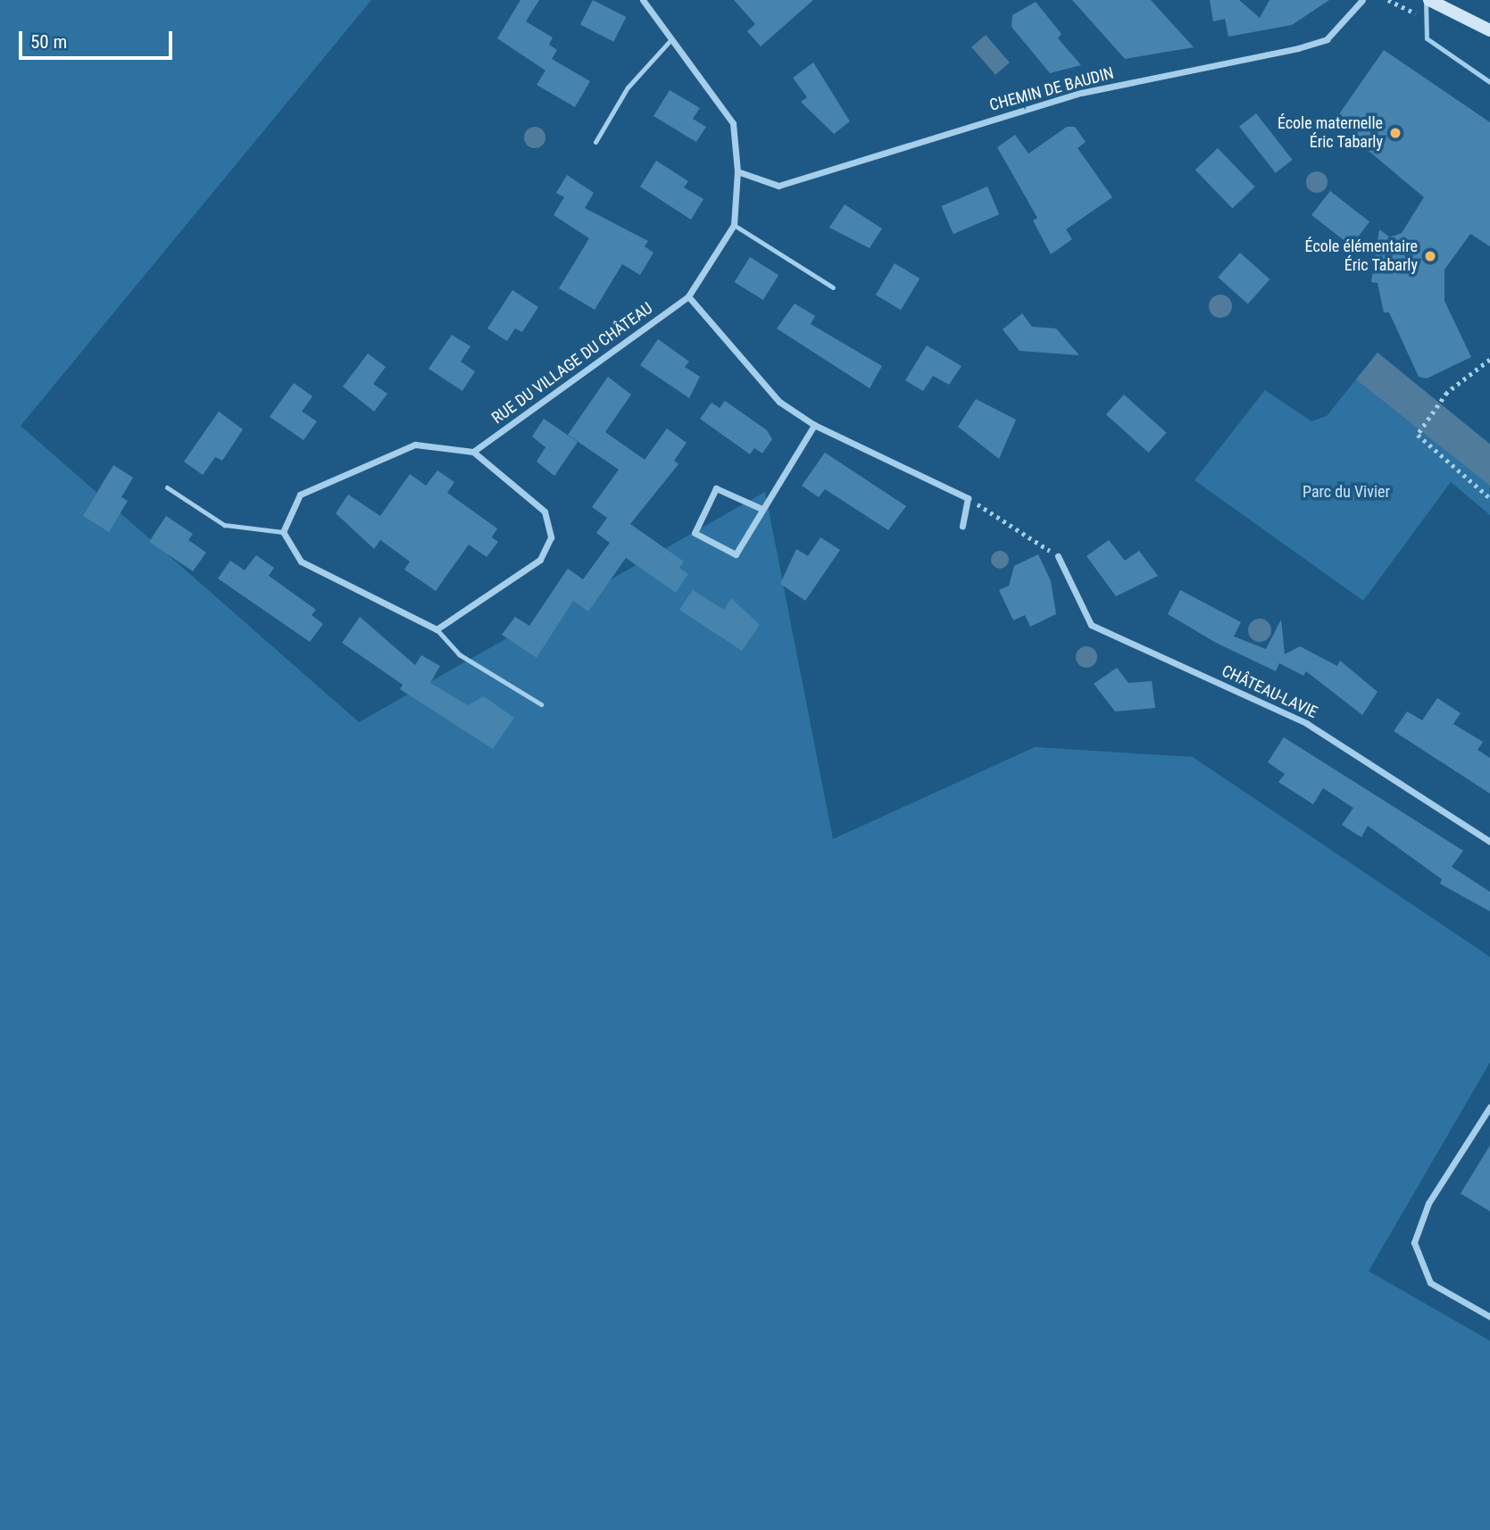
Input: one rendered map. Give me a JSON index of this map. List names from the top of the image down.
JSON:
{
  "streets": {
    "street": ["CHEMIN DE BAUDIN", "RUE DU VILLAGE DU CHÂTEAU", "CHÂTEAU-LAVIE"]
  },
  "crossings": [
    ["CHEMIN DE BAUDIN", "RUE DU VILLAGE DU CHÂTEAU"]
  ],
  "parks": ["Parc du Vivier"],
  "places": ["École maternelle Éric Tabarly", "École élémentaire Éric Tabarly"],
  "scale_bar": "50 m"
}
